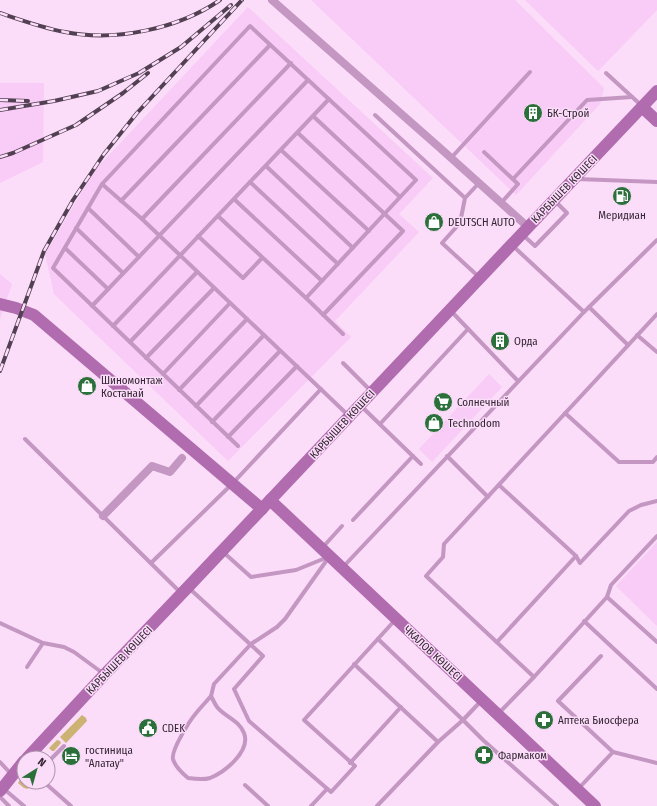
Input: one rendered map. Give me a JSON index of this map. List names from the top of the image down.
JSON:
{
  "streets": {
    "main road": ["КАРБЫШЕВ КӨШЕСІ", "ЧКАЛОВ КӨШЕСІ"]
  },
  "crossings": [
    ["КАРБЫШЕВ КӨШЕСІ", "ЧКАЛОВ КӨШЕСІ"]
  ],
  "places": {
    "building": ["БК-Строй", "Орда"],
    "fuel station": ["Меридиан"],
    "shop": ["DEUTSCH AUTO", "Шиномонтаж Костанай", "Technodom"],
    "supermarket": ["Солнечный"],
    "pharmacy": ["Аптека Биосфера", "Фармаком"],
    "public building": ["CDEK"],
    "hotel": ["гостиница \"Алатау\""]
  },
  "north": "top right"
}
